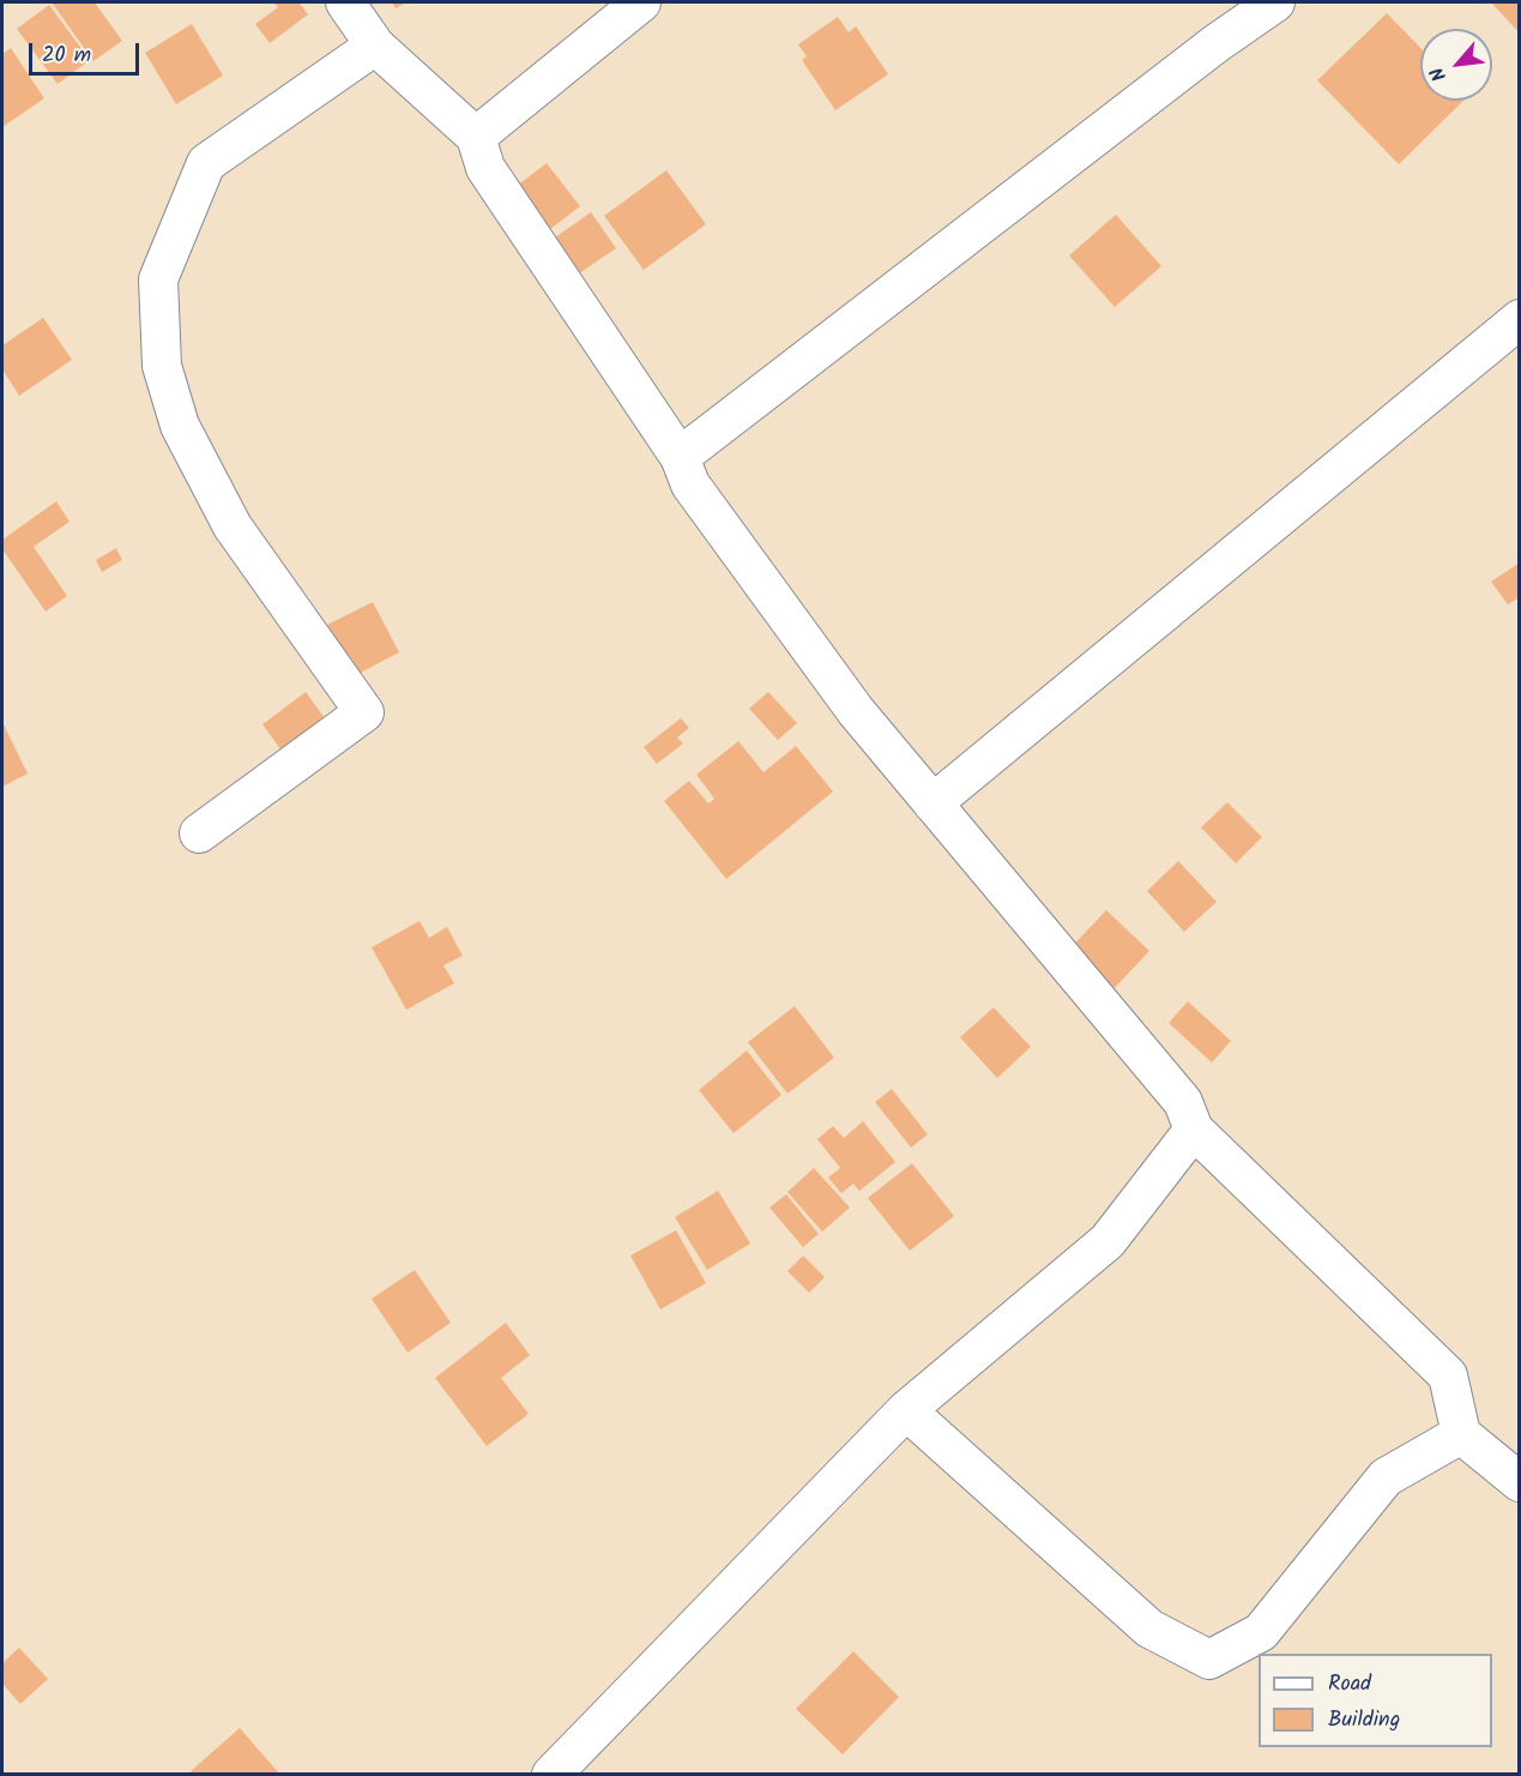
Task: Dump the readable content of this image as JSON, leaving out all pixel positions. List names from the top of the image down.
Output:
{
  "legend": ["Road", "Building"],
  "scale_bar": "20 m",
  "north": "bottom left"
}
